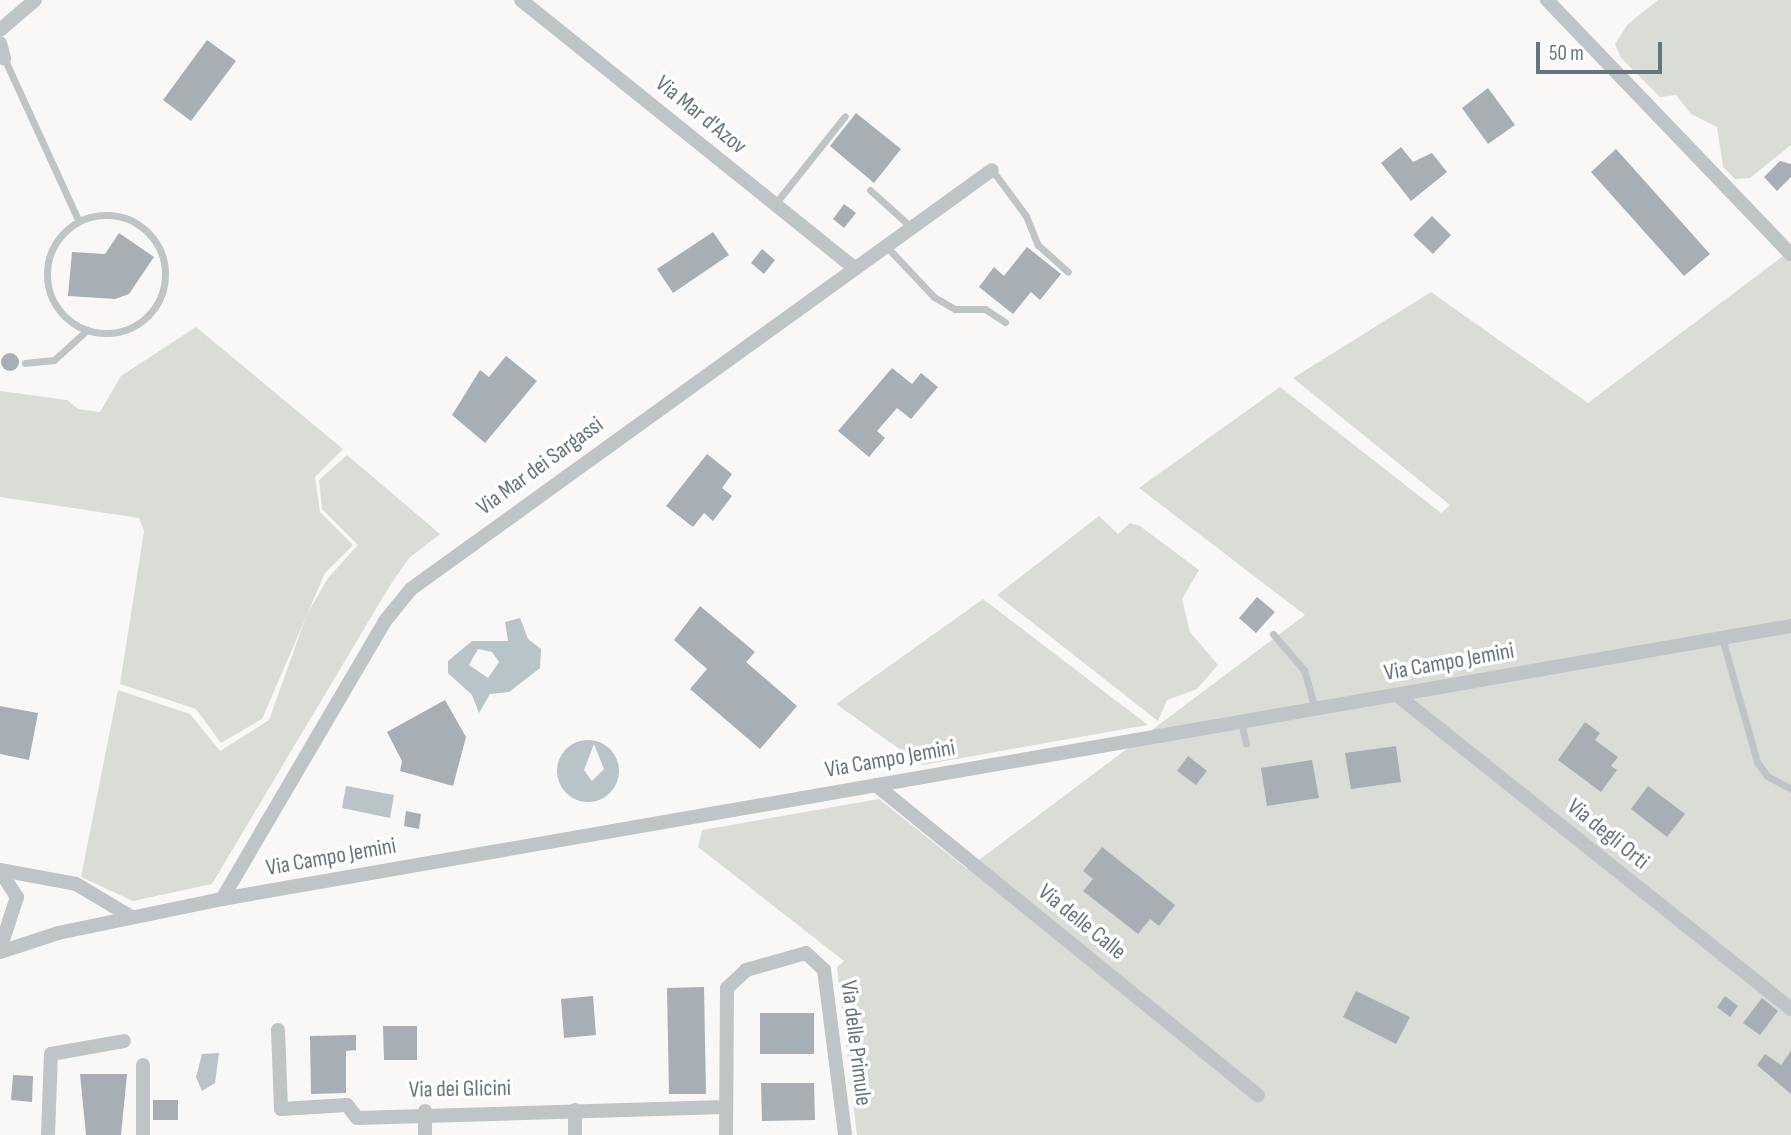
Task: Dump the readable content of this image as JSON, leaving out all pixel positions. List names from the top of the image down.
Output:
{
  "streets": {
    "street": [
      "Via Mar d'Azov",
      "Via Mar dei Sargassi",
      "Via Campo Jemini",
      "Via degli Orti",
      "Via delle Calle",
      "Via delle Primule",
      "Via dei Glicini"
    ]
  },
  "crossings": [
    ["Via Mar d'Azov", "Via Mar dei Sargassi"],
    ["Via Mar dei Sargassi", "Via Campo Jemini"],
    ["Via Campo Jemini", "Via degli Orti"],
    ["Via Campo Jemini", "Via delle Calle"],
    ["Via delle Primule", "Via dei Glicini"]
  ],
  "scale_bar": "50 m"
}
